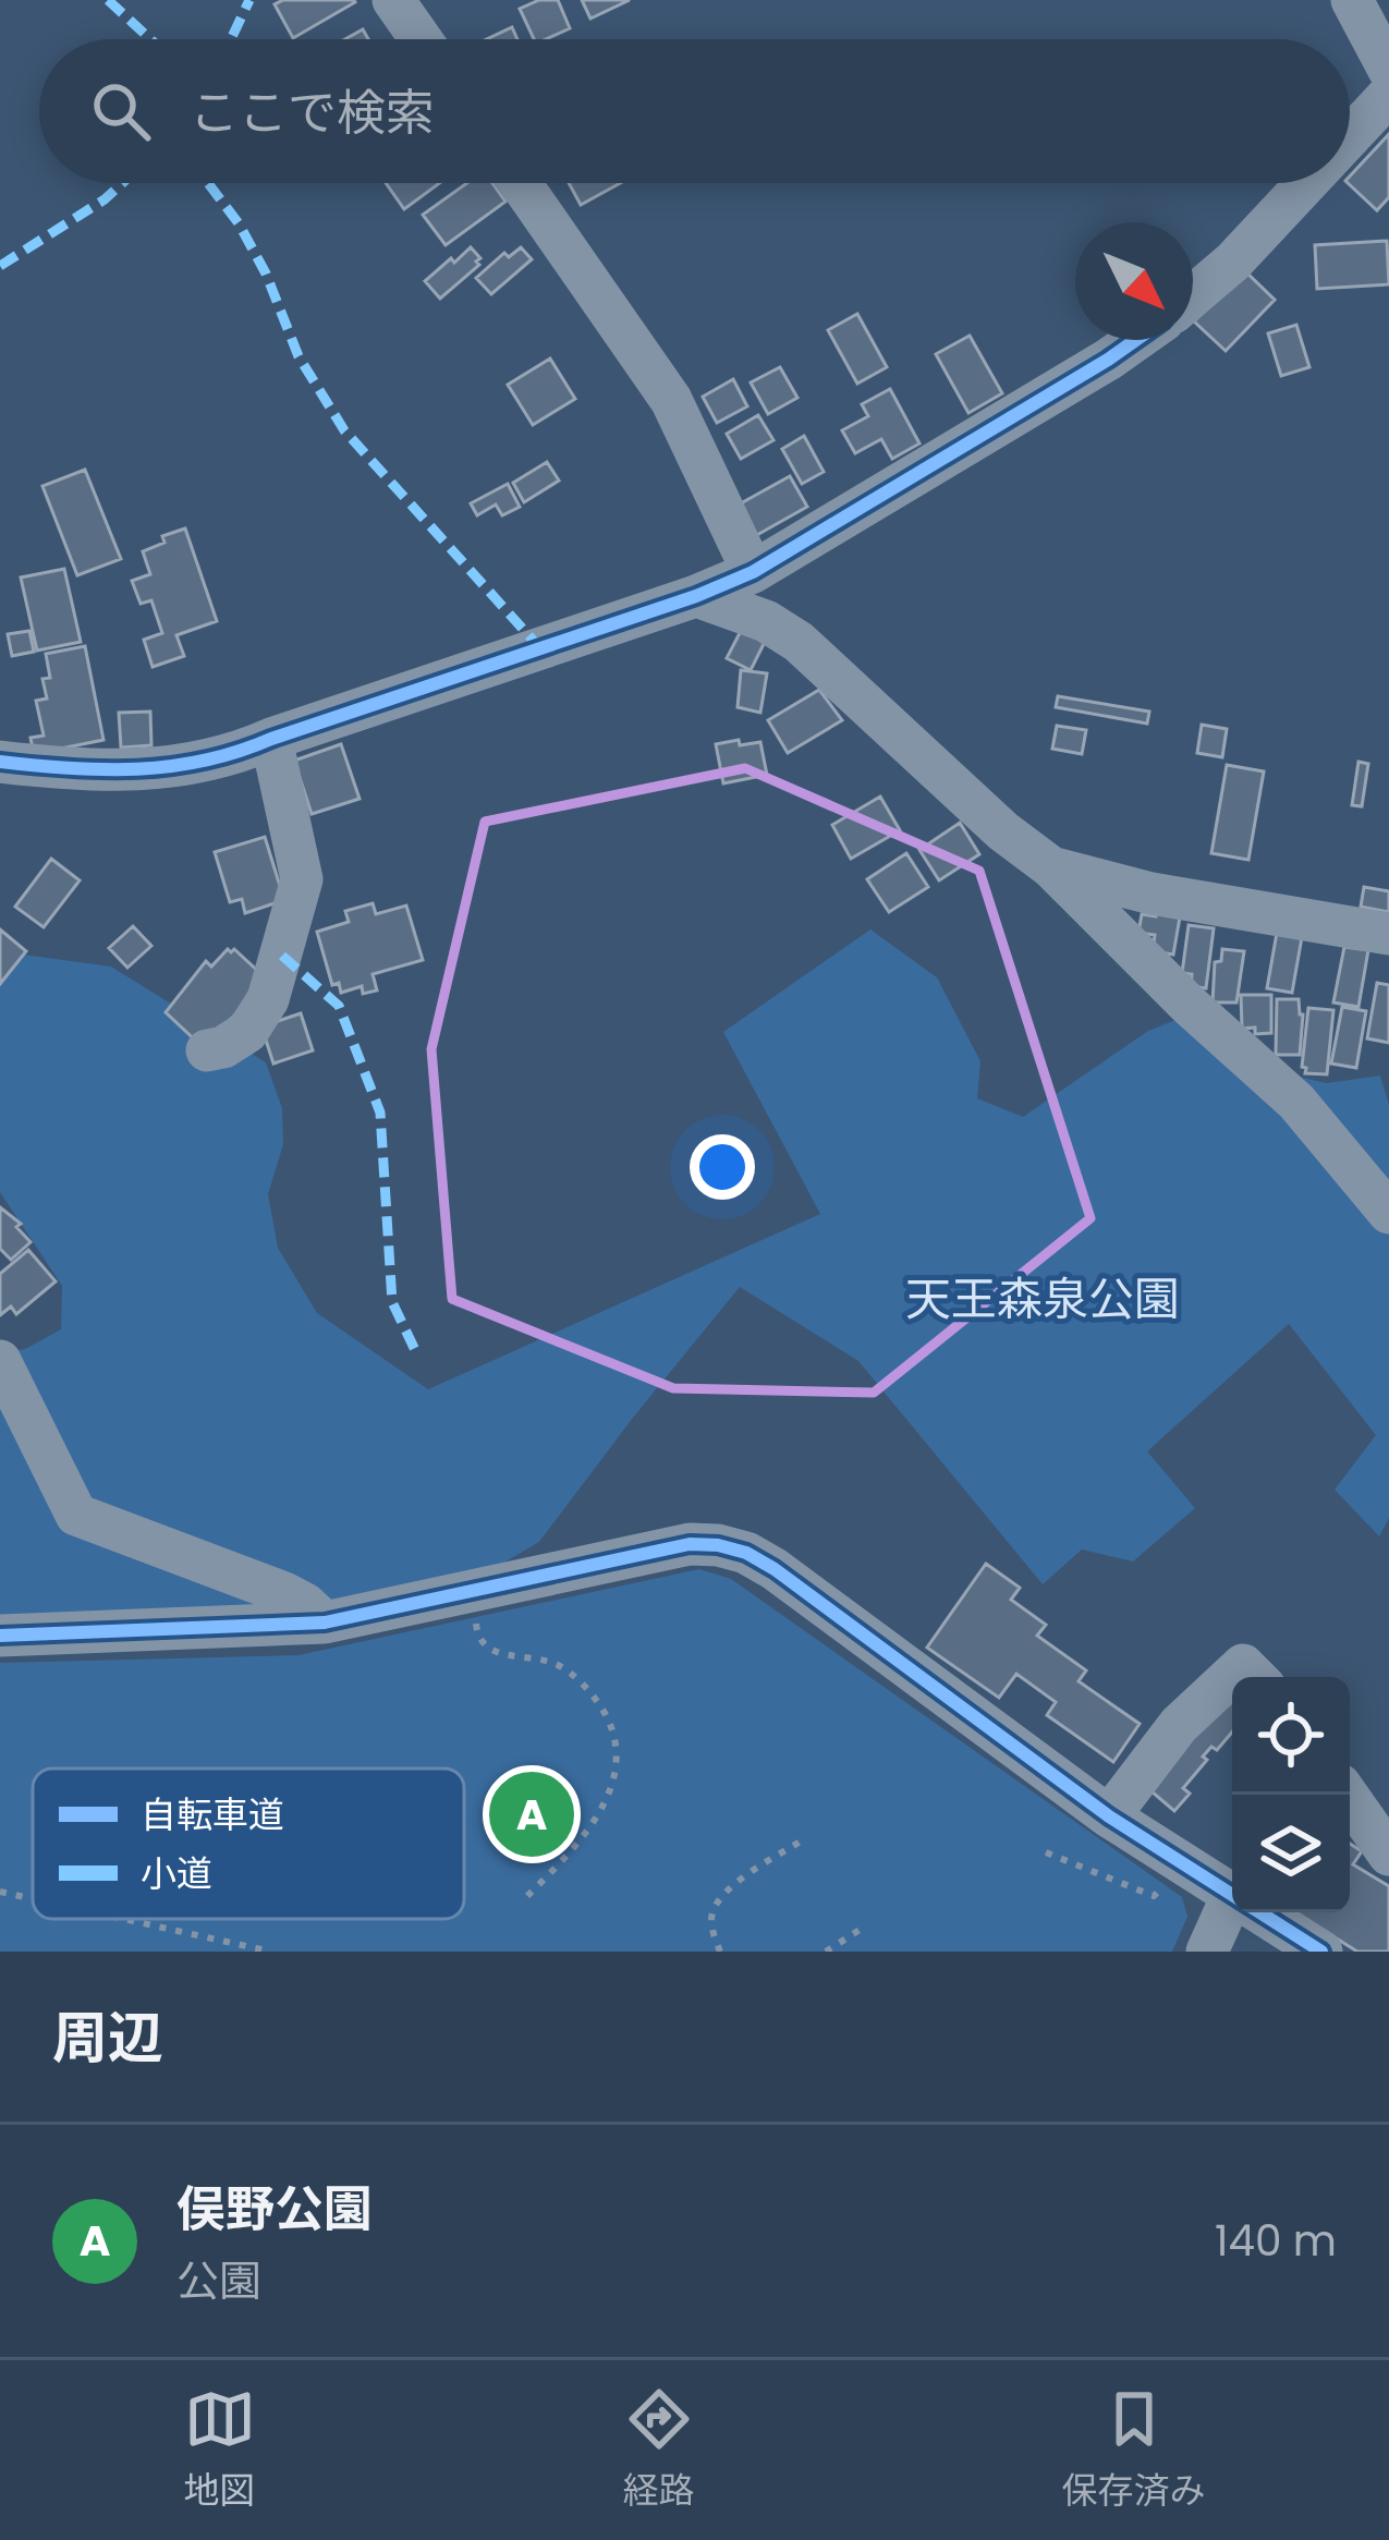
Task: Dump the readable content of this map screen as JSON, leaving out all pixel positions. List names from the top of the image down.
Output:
{
  "parks": ["天王森泉公園"],
  "legend": ["自転車道", "小道"],
  "north": "bottom right",
  "page": {
    "search": "ここで検索",
    "pins": "A",
    "heading": "周辺",
    "list": [
      {
        "mark": "A",
        "name": "俣野公園",
        "note": "公園",
        "value": "140 m"
      }
    ],
    "nav": ["地図", "経路", "保存済み"]
  }
}
